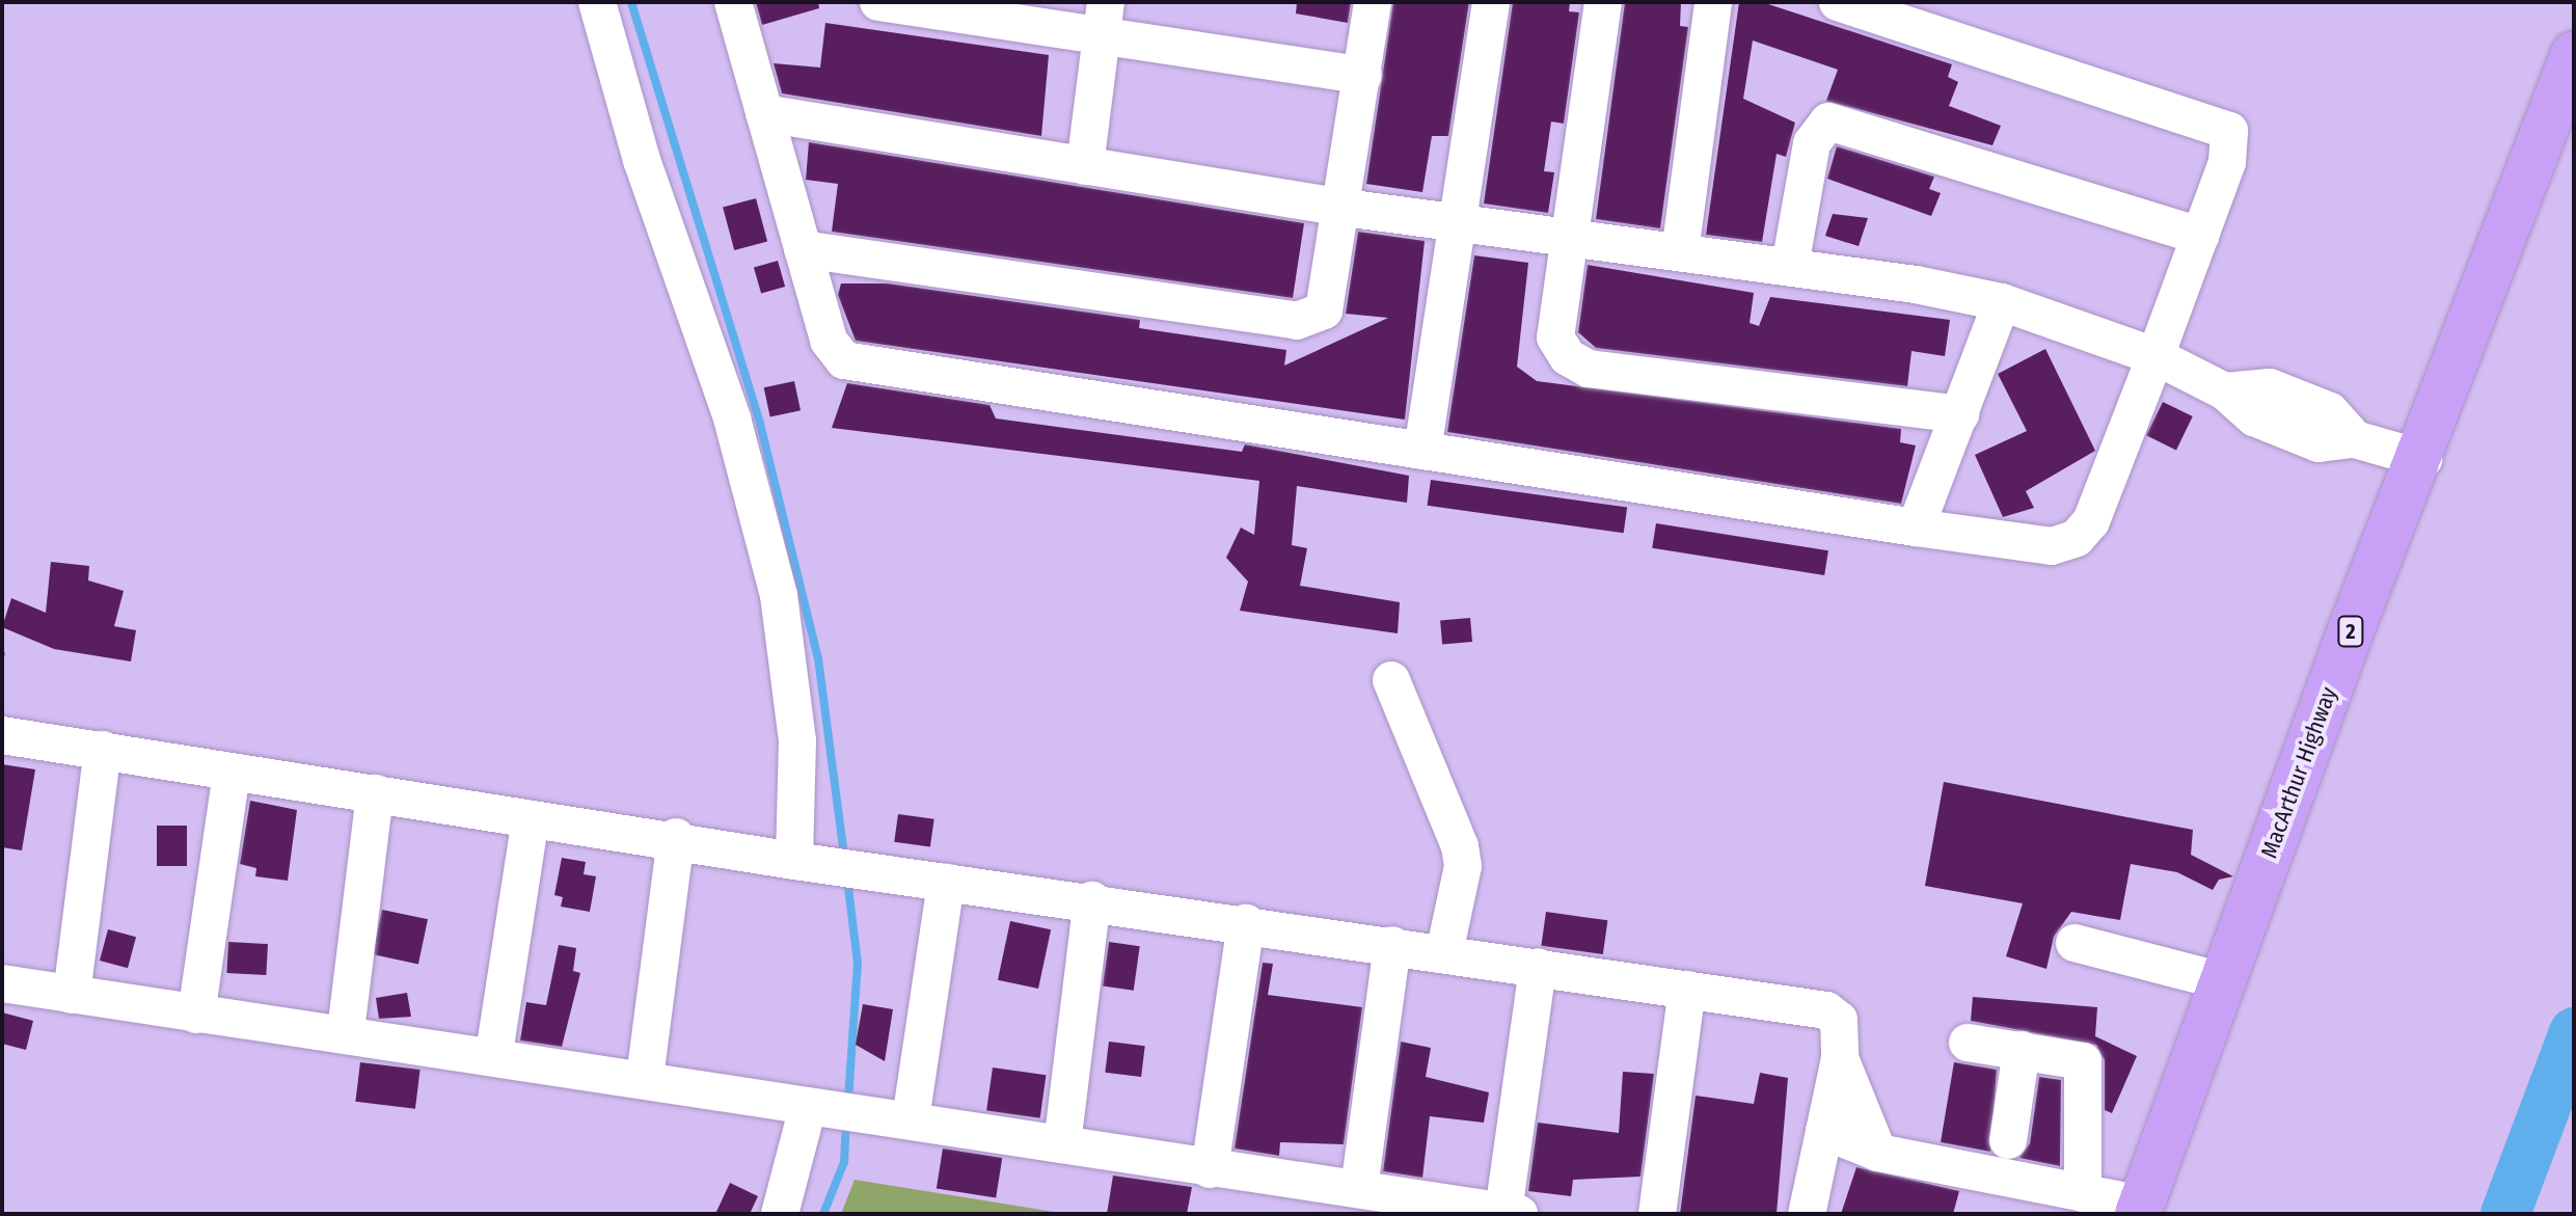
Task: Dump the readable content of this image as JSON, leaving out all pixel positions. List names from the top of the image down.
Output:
{
  "streets": {
    "highway": ["2", "MacArthur Highway"]
  }
}
